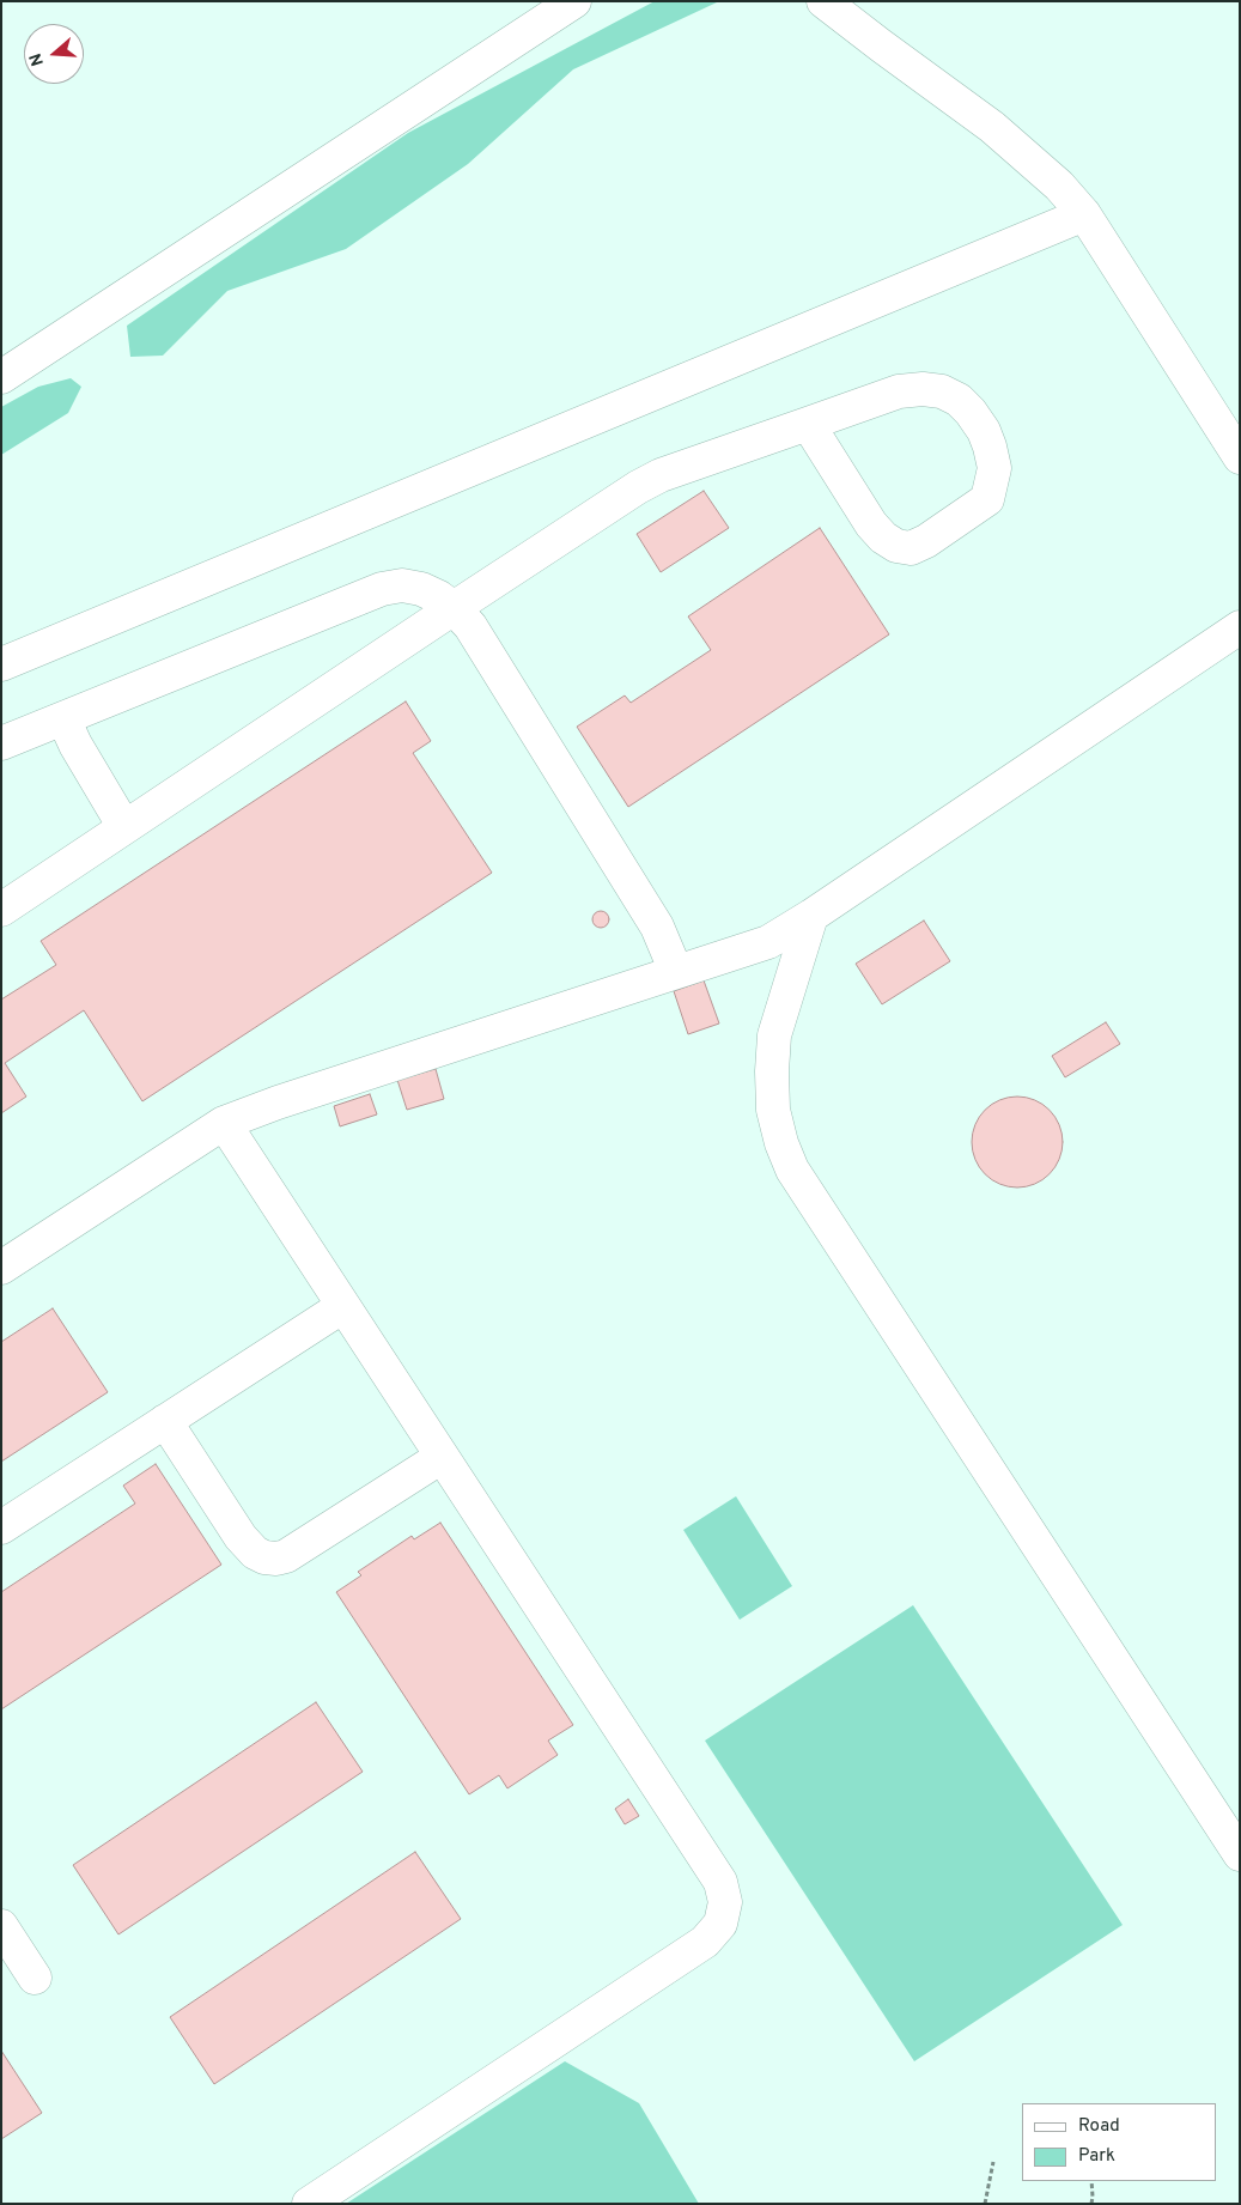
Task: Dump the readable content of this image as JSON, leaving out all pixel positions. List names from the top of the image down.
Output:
{
  "legend": ["Road", "Park"],
  "north": "left"
}
